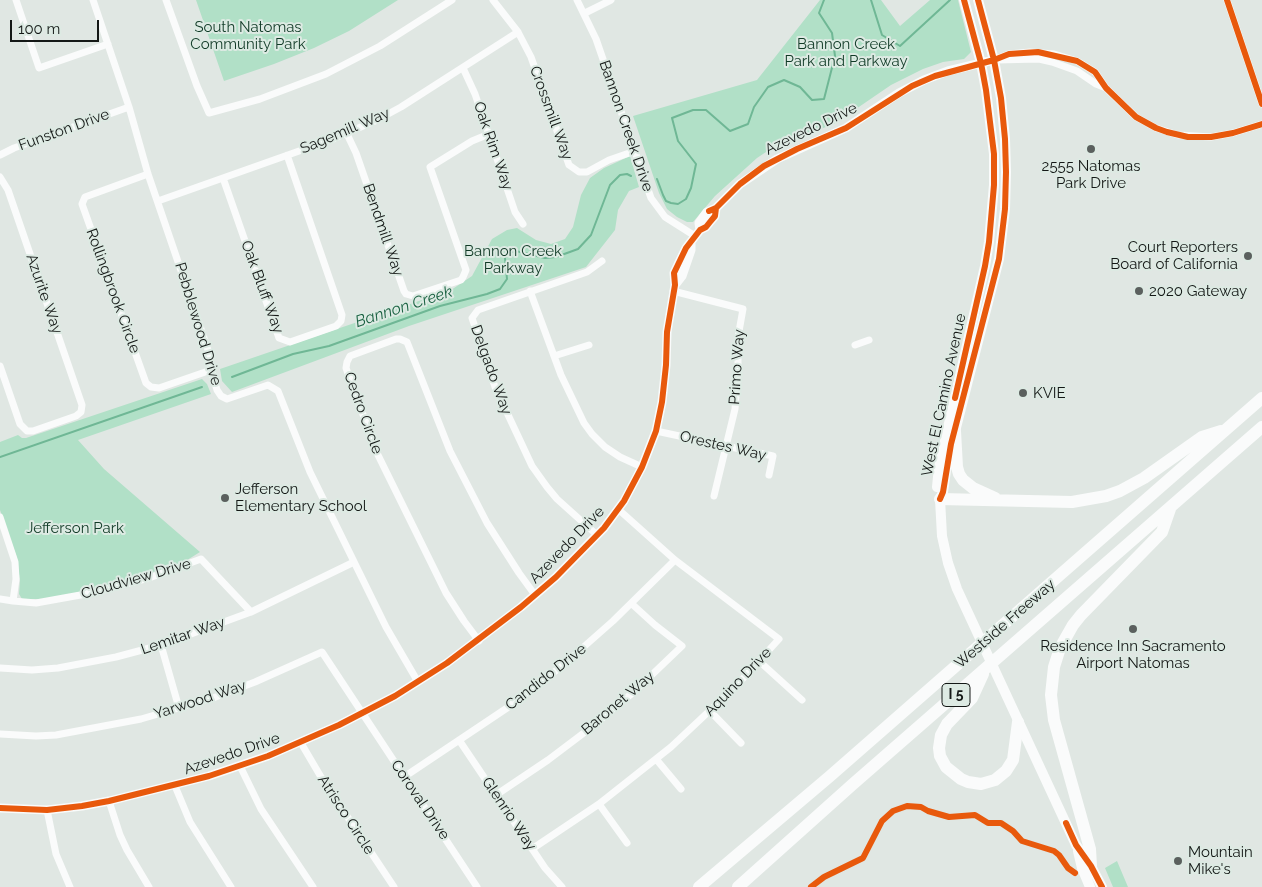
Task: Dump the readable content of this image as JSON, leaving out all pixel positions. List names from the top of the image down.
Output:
{
  "streets": {
    "highway": ["Westside Freeway", "I 5"],
    "main road": ["West El Camino Avenue"],
    "street": [
      "Crossmill Way",
      "Bannon Creek Drive",
      "Azevedo Drive",
      "Funston Drive",
      "Sagemill Way",
      "Oak Rim Way",
      "Bendmill Way",
      "Oak Bluff Way",
      "Rollingbrook Circle",
      "Azurite Way",
      "Pebblewood Drive",
      "Primo Way",
      "Delgado Way",
      "Cedro Circle",
      "Orestes Way",
      "Cloudview Drive",
      "Lemitar Way",
      "Candido Drive",
      "Aquino Drive",
      "Yarwood Way",
      "Baronet Way",
      "Coroval Drive",
      "Glenrio Way",
      "Atrisco Circle"
    ]
  },
  "crossings": [
    ["Crossmill Way", "Bannon Creek Drive"],
    ["Crossmill Way", "Sagemill Way"],
    ["Bannon Creek Drive", "Azevedo Drive"],
    ["Azevedo Drive", "Pebblewood Drive"],
    ["Azevedo Drive", "Primo Way"],
    ["Azevedo Drive", "Delgado Way"],
    ["Azevedo Drive", "West El Camino Avenue"],
    ["Azevedo Drive", "Cedro Circle"],
    ["Azevedo Drive", "Orestes Way"],
    ["Azevedo Drive", "Aquino Drive"],
    ["Azevedo Drive", "Yarwood Way"],
    ["Azevedo Drive", "Coroval Drive"],
    ["Azevedo Drive", "Atrisco Circle"],
    ["Funston Drive", "Pebblewood Drive"],
    ["Sagemill Way", "Oak Rim Way"],
    ["Sagemill Way", "Bendmill Way"],
    ["Sagemill Way", "Oak Bluff Way"],
    ["Sagemill Way", "Pebblewood Drive"],
    ["Oak Rim Way", "Bendmill Way"],
    ["Rollingbrook Circle", "Pebblewood Drive"],
    ["Pebblewood Drive", "Lemitar Way"],
    ["Primo Way", "Orestes Way"],
    ["Cloudview Drive", "Lemitar Way"],
    ["Candido Drive", "Aquino Drive"],
    ["Candido Drive", "Baronet Way"],
    ["Candido Drive", "Coroval Drive"],
    ["Candido Drive", "Glenrio Way"],
    ["Aquino Drive", "Glenrio Way"],
    ["Yarwood Way", "Coroval Drive"],
    ["Baronet Way", "Glenrio Way"]
  ],
  "water": ["Bannon Creek"],
  "parks": [
    "South Natomas Community Park",
    "Bannon Creek Park and Parkway",
    "Bannon Creek Parkway",
    "Jefferson Park"
  ],
  "places": [
    "2555 Natomas Park Drive",
    "Court Reporters Board of California",
    "2020 Gateway",
    "KVIE",
    "Jefferson Elementary School",
    "Residence Inn Sacramento Airport Natomas",
    "Mountain Mike's"
  ],
  "scale_bar": "100 m"
}
